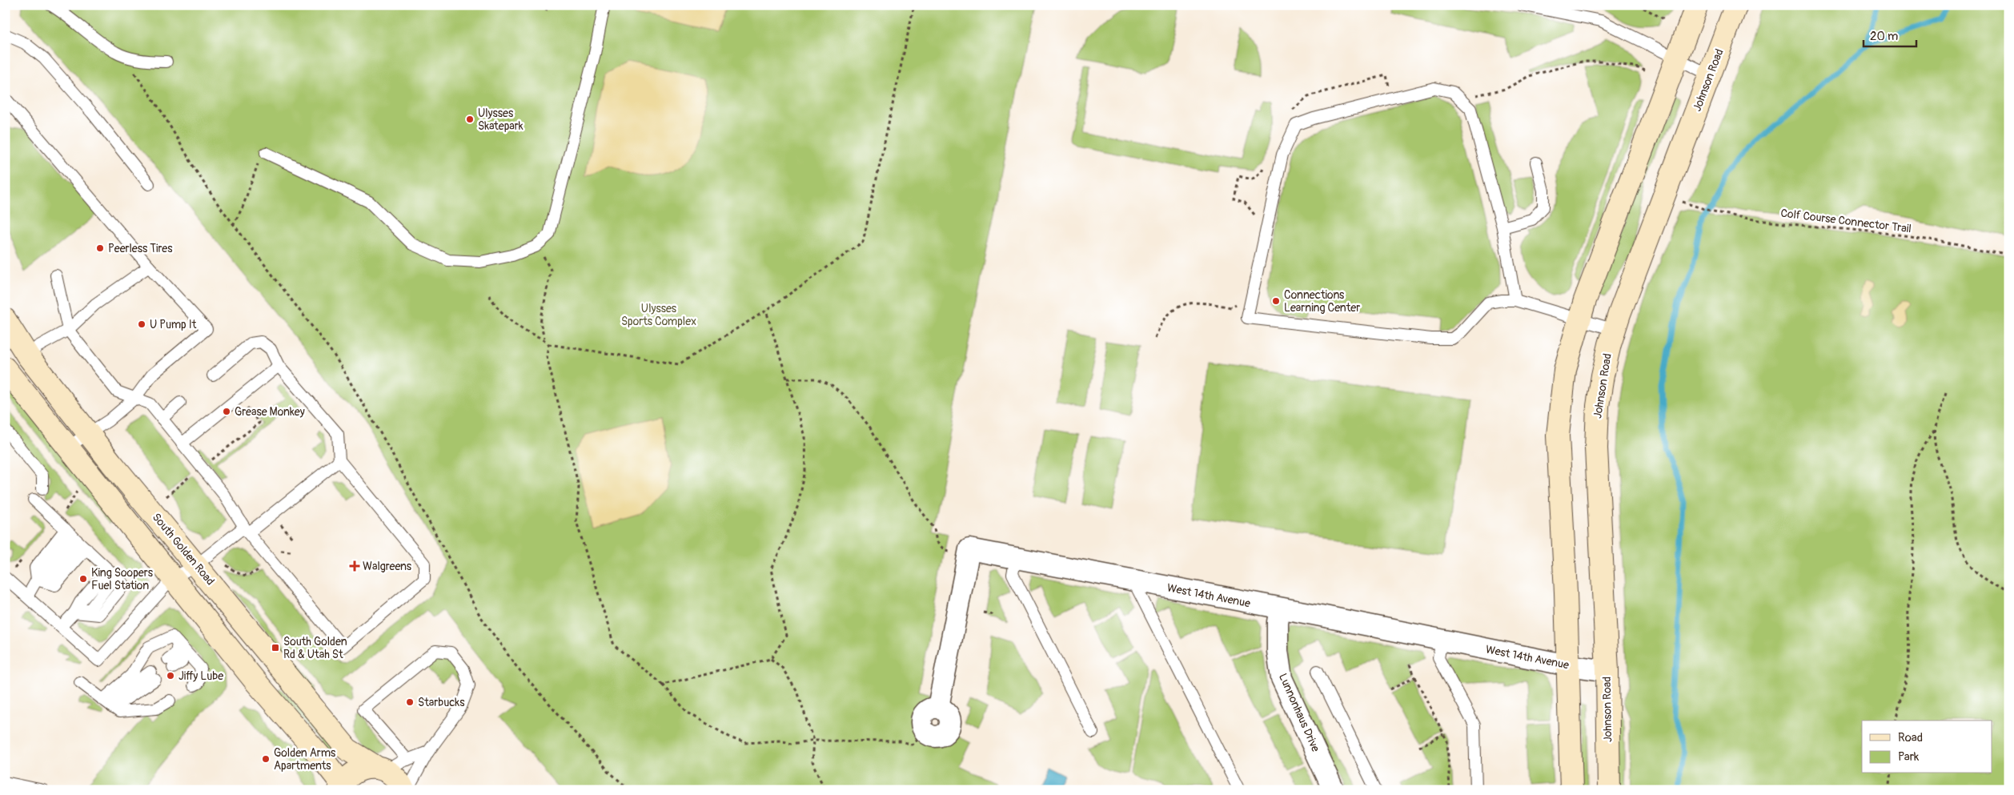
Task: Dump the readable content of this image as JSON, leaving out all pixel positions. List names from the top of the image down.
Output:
{
  "streets": {
    "main road": ["Johnson Road", "South Golden Road"],
    "street": ["West 14th Avenue", "Lunnonhaus Drive"],
    "path": ["Colf Course Connector Trail"]
  },
  "crossings": [
    ["Johnson Road", "West 14th Avenue"],
    ["West 14th Avenue", "Lunnonhaus Drive"]
  ],
  "parks": ["Ulysses Sports Complex"],
  "places": {
    "other": [
      "Ulysses Skatepark",
      "Peerless Tires",
      "Connections Learning Center",
      "U Pump It",
      "Grease Monkey",
      "King Soopers Fuel Station",
      "Jiffy Lube",
      "Starbucks",
      "Golden Arms Apartments"
    ],
    "health": ["Walgreens"],
    "transit": ["South Golden Rd & Utah St"]
  },
  "legend": ["Road", "Park"],
  "scale_bar": "20 m"
}
